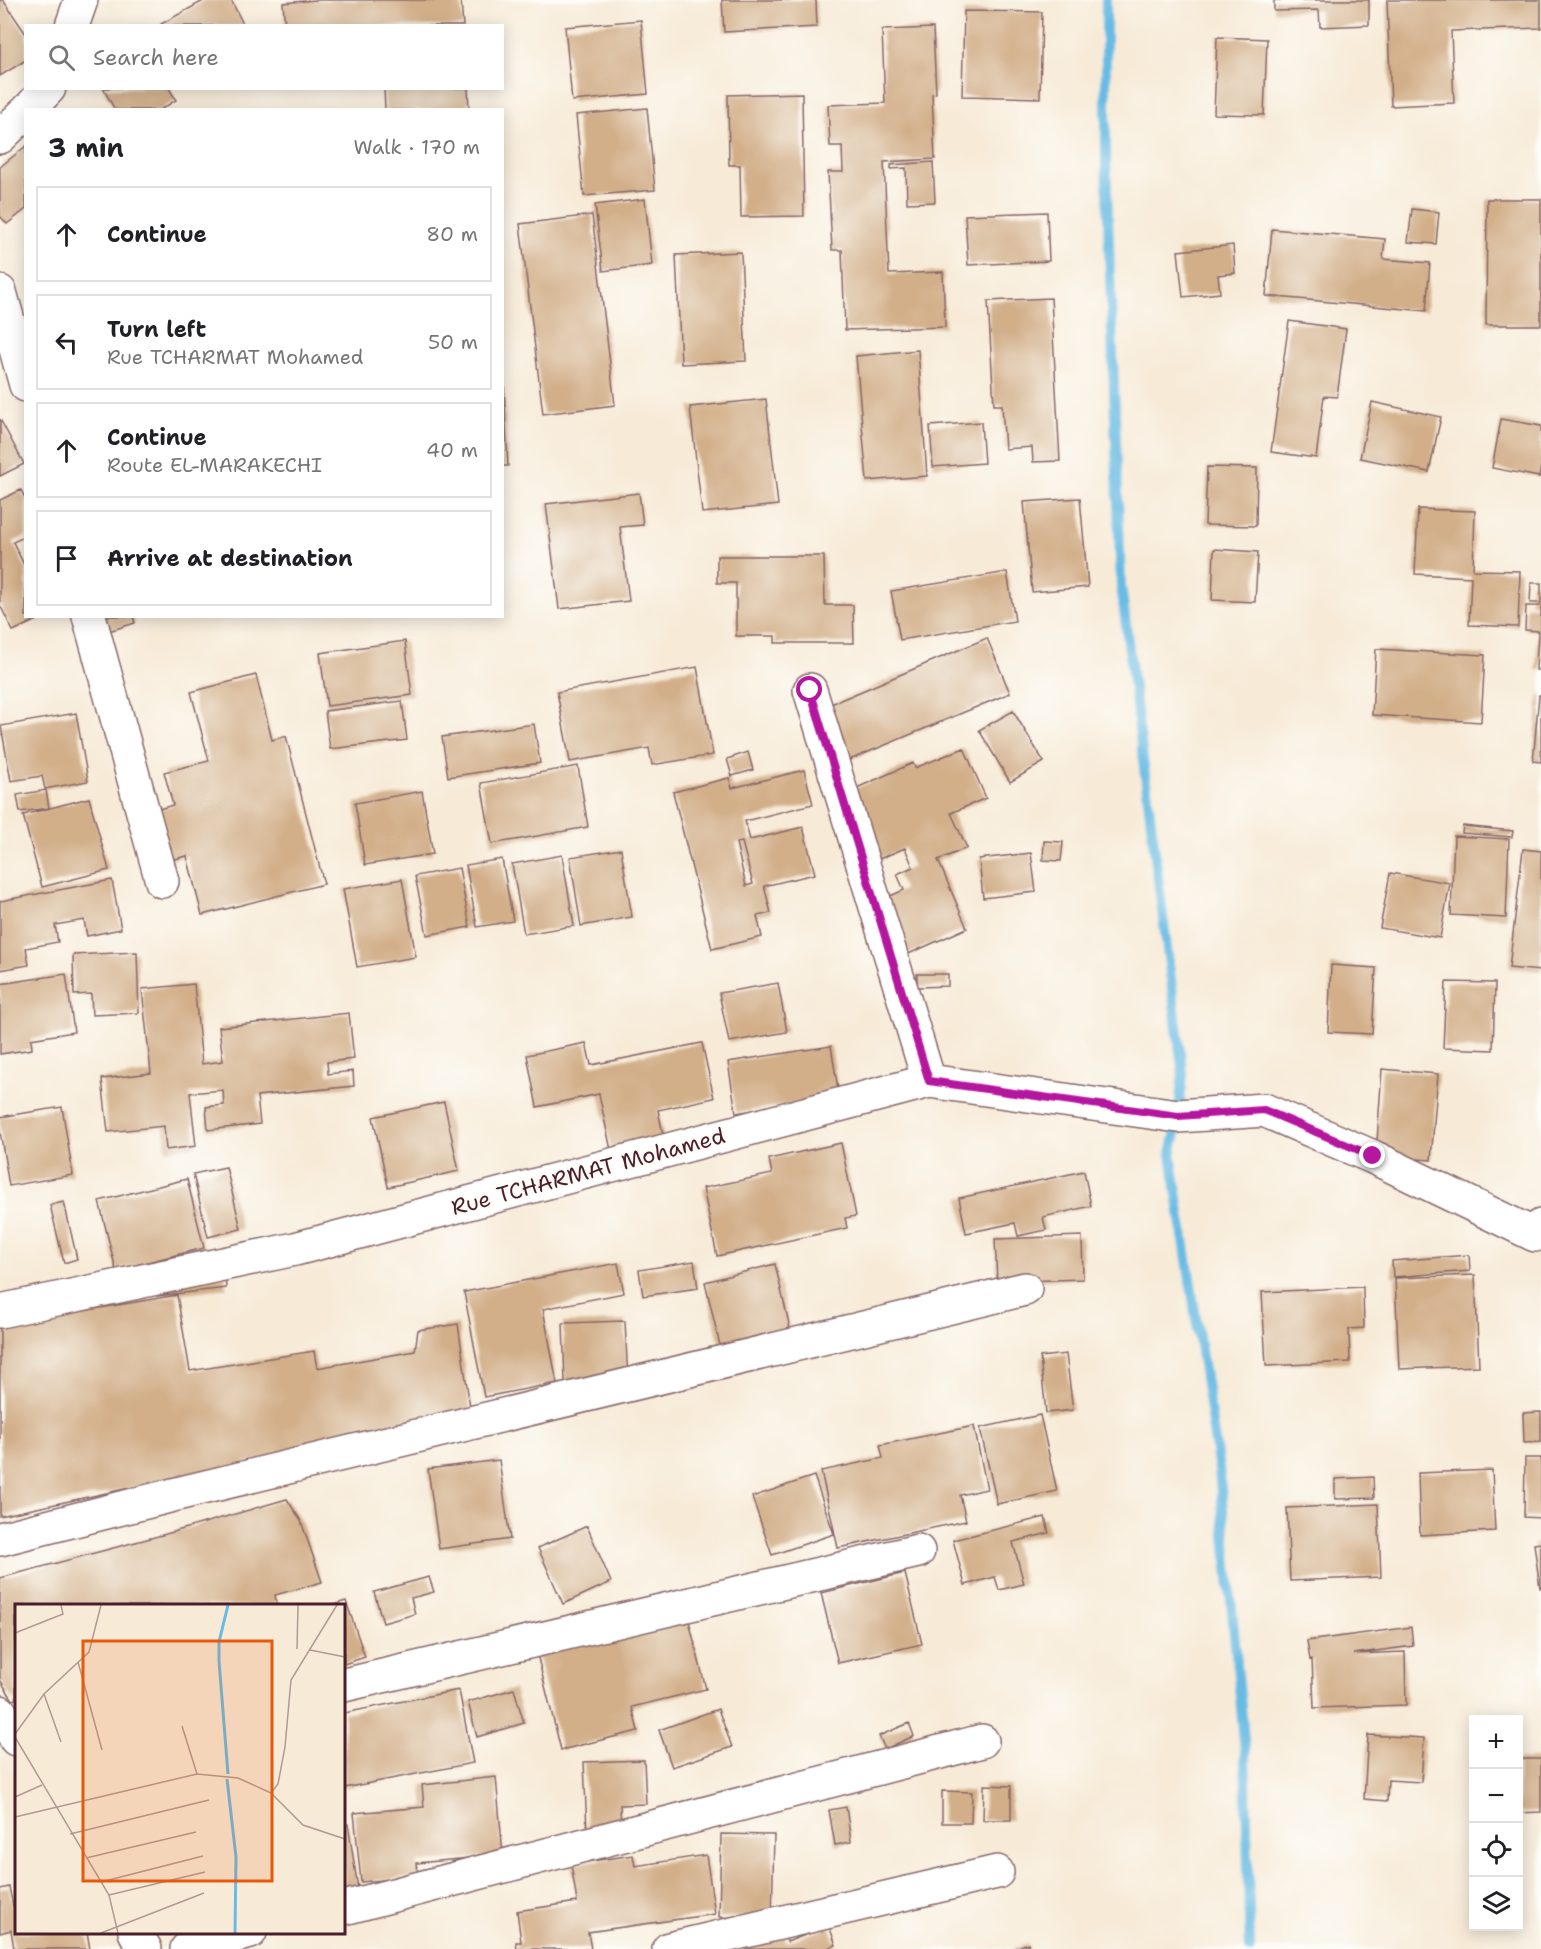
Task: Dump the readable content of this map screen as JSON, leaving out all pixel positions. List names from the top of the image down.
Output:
{
  "streets": {
    "street": ["Rue TCHARMAT Mohamed"]
  },
  "page": {
    "search": "Search here",
    "heading": ["3 min", "Walk · 170 m"],
    "list": [
      ["Continue", "80 m"],
      ["Turn left", "Rue TCHARMAT Mohamed", "50 m"],
      ["Continue", "Route EL-MARAKECHI", "40 m"],
      "Arrive at destination"
    ],
    "map_buttons": ["+", "−"]
  }
}
